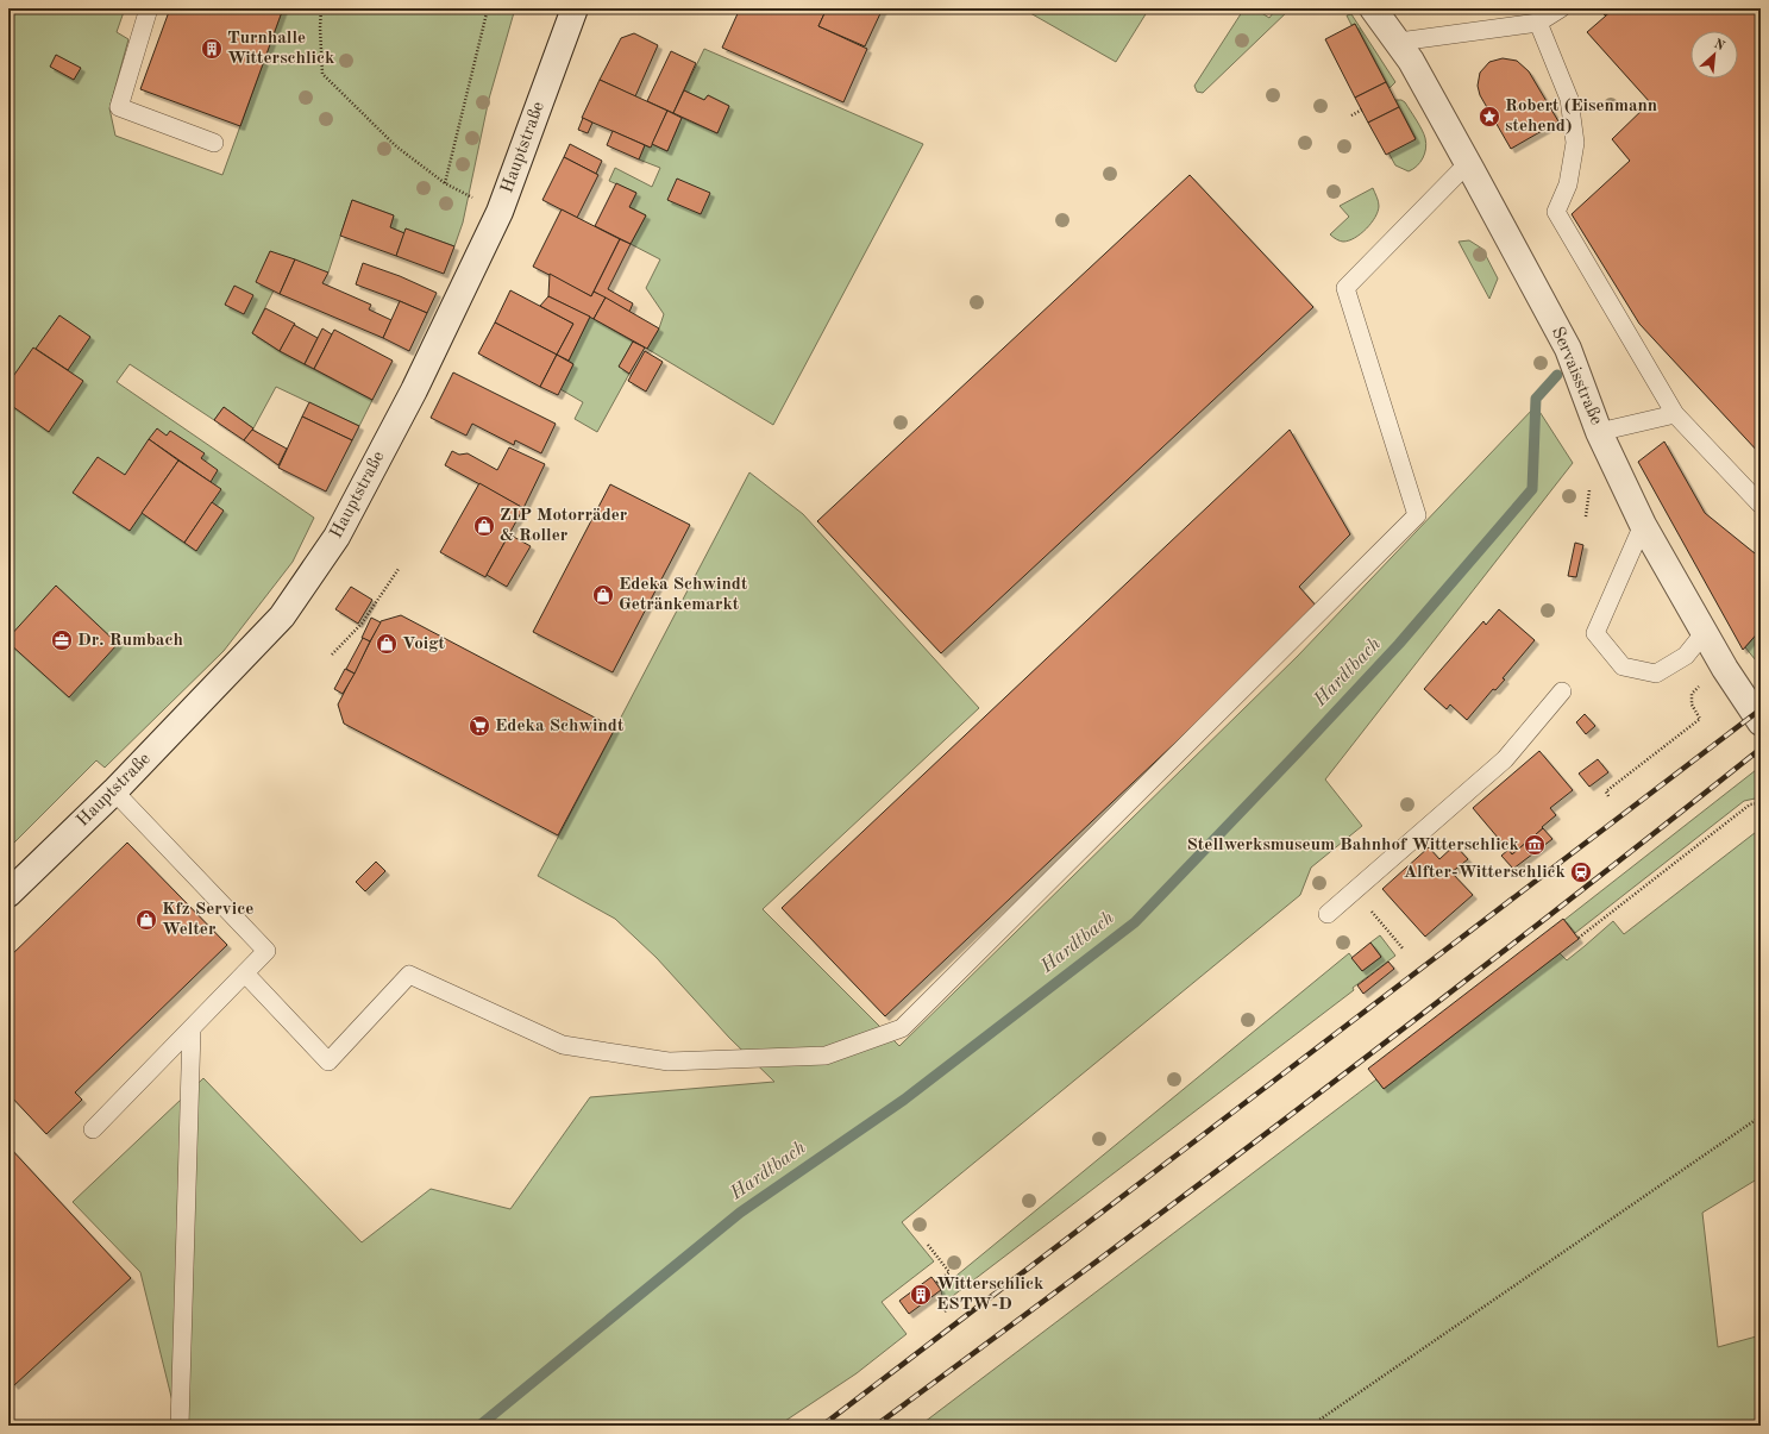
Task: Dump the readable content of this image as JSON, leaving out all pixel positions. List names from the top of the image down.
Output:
{
  "streets": {
    "main road": ["Hauptstraße", "Servaisstraße"]
  },
  "water": ["Hardtbach"],
  "places": {
    "building": ["Turnhalle Witterschlick", "Witterschlick ESTW-D"],
    "place": ["Robert (Eisenmann stehend)"],
    "shop": [
      "ZIP Motorräder & Roller",
      "Edeka Schwindt Getränkemarkt",
      "Voigt",
      "Kfz Service Welter"
    ],
    "office": ["Dr. Rumbach"],
    "supermarket": ["Edeka Schwindt"],
    "museum": ["Stellwerksmuseum Bahnhof Witterschlick"],
    "station": ["Alfter-Witterschlick"]
  },
  "north": "top right"
}
